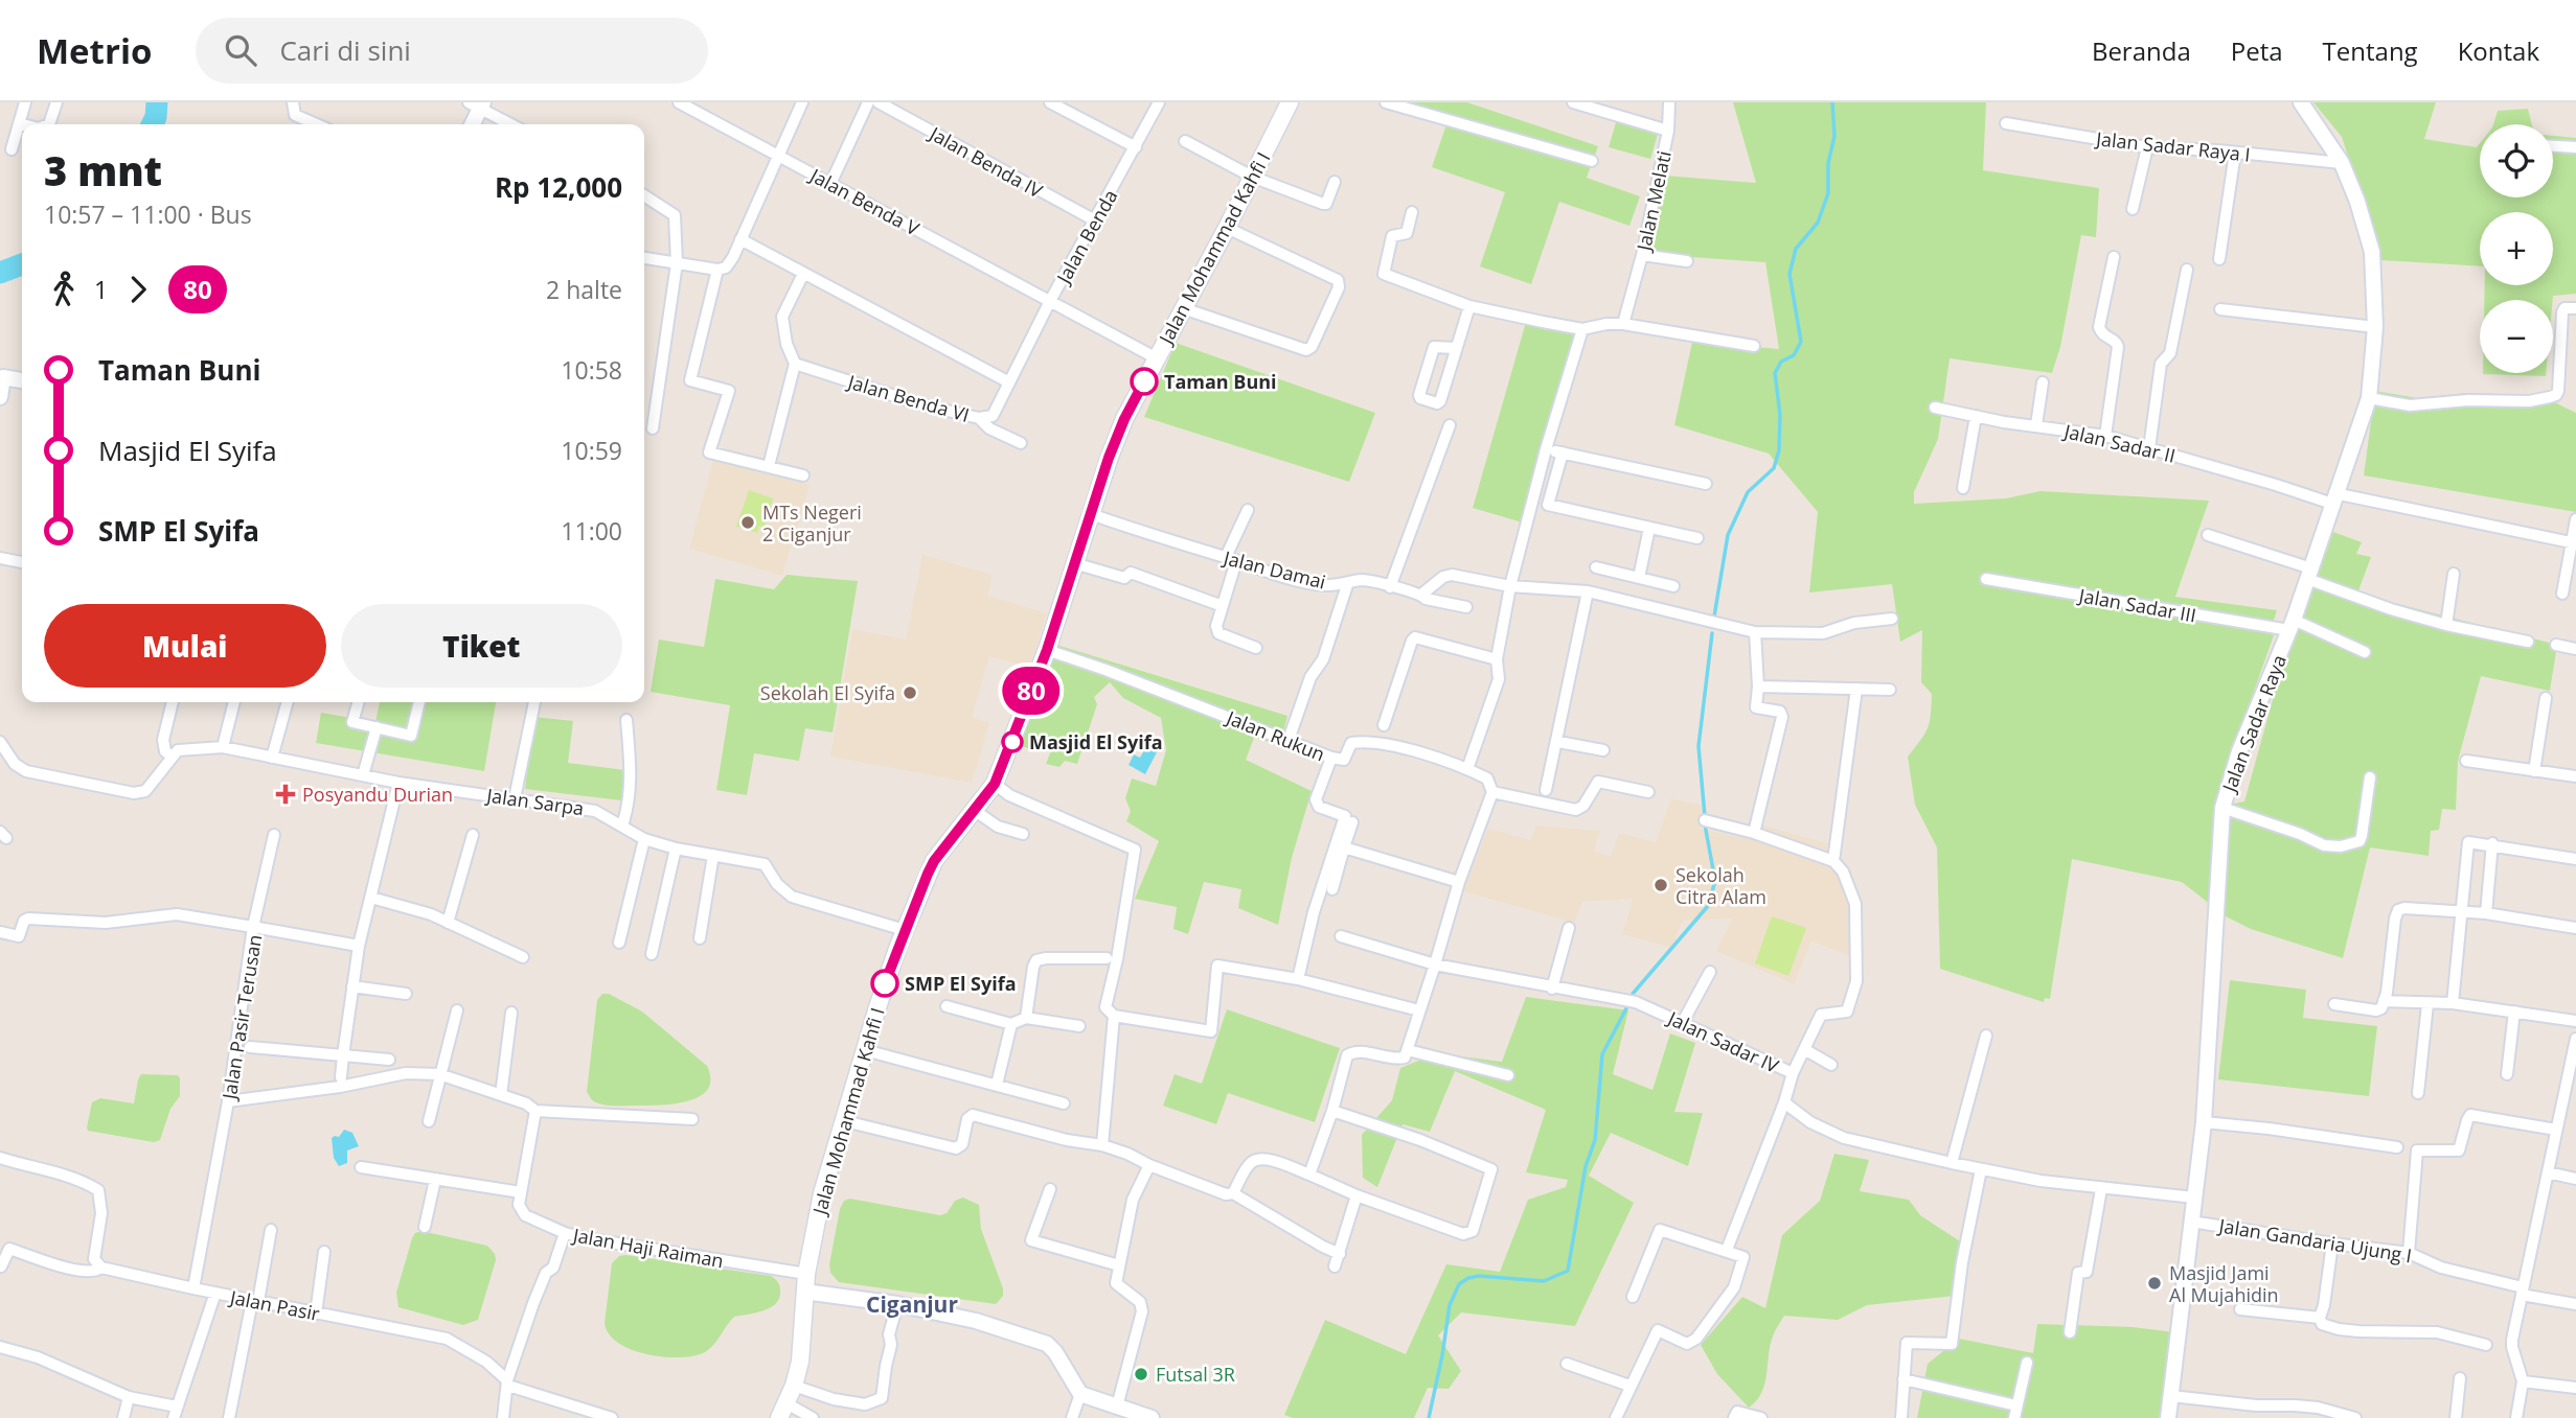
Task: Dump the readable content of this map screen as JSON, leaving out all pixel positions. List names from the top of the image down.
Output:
{
  "streets": {
    "main road": ["Jalan Mohammad Kahfi I"],
    "street": [
      "Jalan Sadar Raya I",
      "Jalan Benda IV",
      "Jalan Melati",
      "Jalan Benda V",
      "Jalan Benda",
      "Jalan Benda VI",
      "Jalan Sadar II",
      "Jalan Damai",
      "Jalan Sadar III",
      "Jalan Sadar Raya",
      "Jalan Rukun",
      "Jalan Sarpa",
      "Jalan Pasir Terusan",
      "Jalan Sadar IV",
      "Jalan Gandaria Ujung I",
      "Jalan Haji Raiman",
      "Jalan Pasir"
    ]
  },
  "crossings": [
    ["Jalan Sadar Raya I", "Jalan Sadar Raya"],
    ["Jalan Benda IV", "Jalan Benda"],
    ["Jalan Benda V", "Jalan Benda"],
    ["Jalan Benda V", "Jalan Benda VI"],
    ["Jalan Benda", "Jalan Mohammad Kahfi I"],
    ["Jalan Benda", "Jalan Benda VI"],
    ["Jalan Mohammad Kahfi I", "Jalan Damai"],
    ["Jalan Mohammad Kahfi I", "Jalan Rukun"],
    ["Jalan Mohammad Kahfi I", "Jalan Sarpa"],
    ["Jalan Mohammad Kahfi I", "Jalan Haji Raiman"],
    ["Jalan Sadar II", "Jalan Sadar Raya"],
    ["Jalan Sadar III", "Jalan Sadar Raya"],
    ["Jalan Sadar Raya", "Jalan Gandaria Ujung I"],
    ["Jalan Pasir Terusan", "Jalan Pasir"]
  ],
  "districts": ["Ciganjur"],
  "places": {
    "other": [
      "Taman Buni",
      "MTs Negeri 2 Ciganjur",
      "Sekolah El Syifa",
      "Masjid El Syifa",
      "Sekolah Citra Alam",
      "SMP El Syifa",
      "Masjid Jami Al Mujahidin",
      "Futsal 3R"
    ],
    "health": ["Posyandu Durian"]
  },
  "lines": ["bus line 80"],
  "page": {
    "header": "Metrio",
    "search": "Cari di sini",
    "nav": [
      "Beranda",
      "Peta",
      "Tentang",
      "Kontak"
    ],
    "on_map": "80",
    "map_buttons": ["+", "−"],
    "heading": ["3 mnt", "10:57 – 11:00 · Bus", "Rp 12,000"],
    "legs": ["1", "80", "2 halte"],
    "list": [
      {
        "name": "Taman Buni",
        "value": "10:58"
      },
      {
        "name": "Masjid El Syifa",
        "value": "10:59"
      },
      {
        "name": "SMP El Syifa",
        "value": "11:00"
      }
    ],
    "buttons": ["Mulai", "Tiket"]
  }
}
